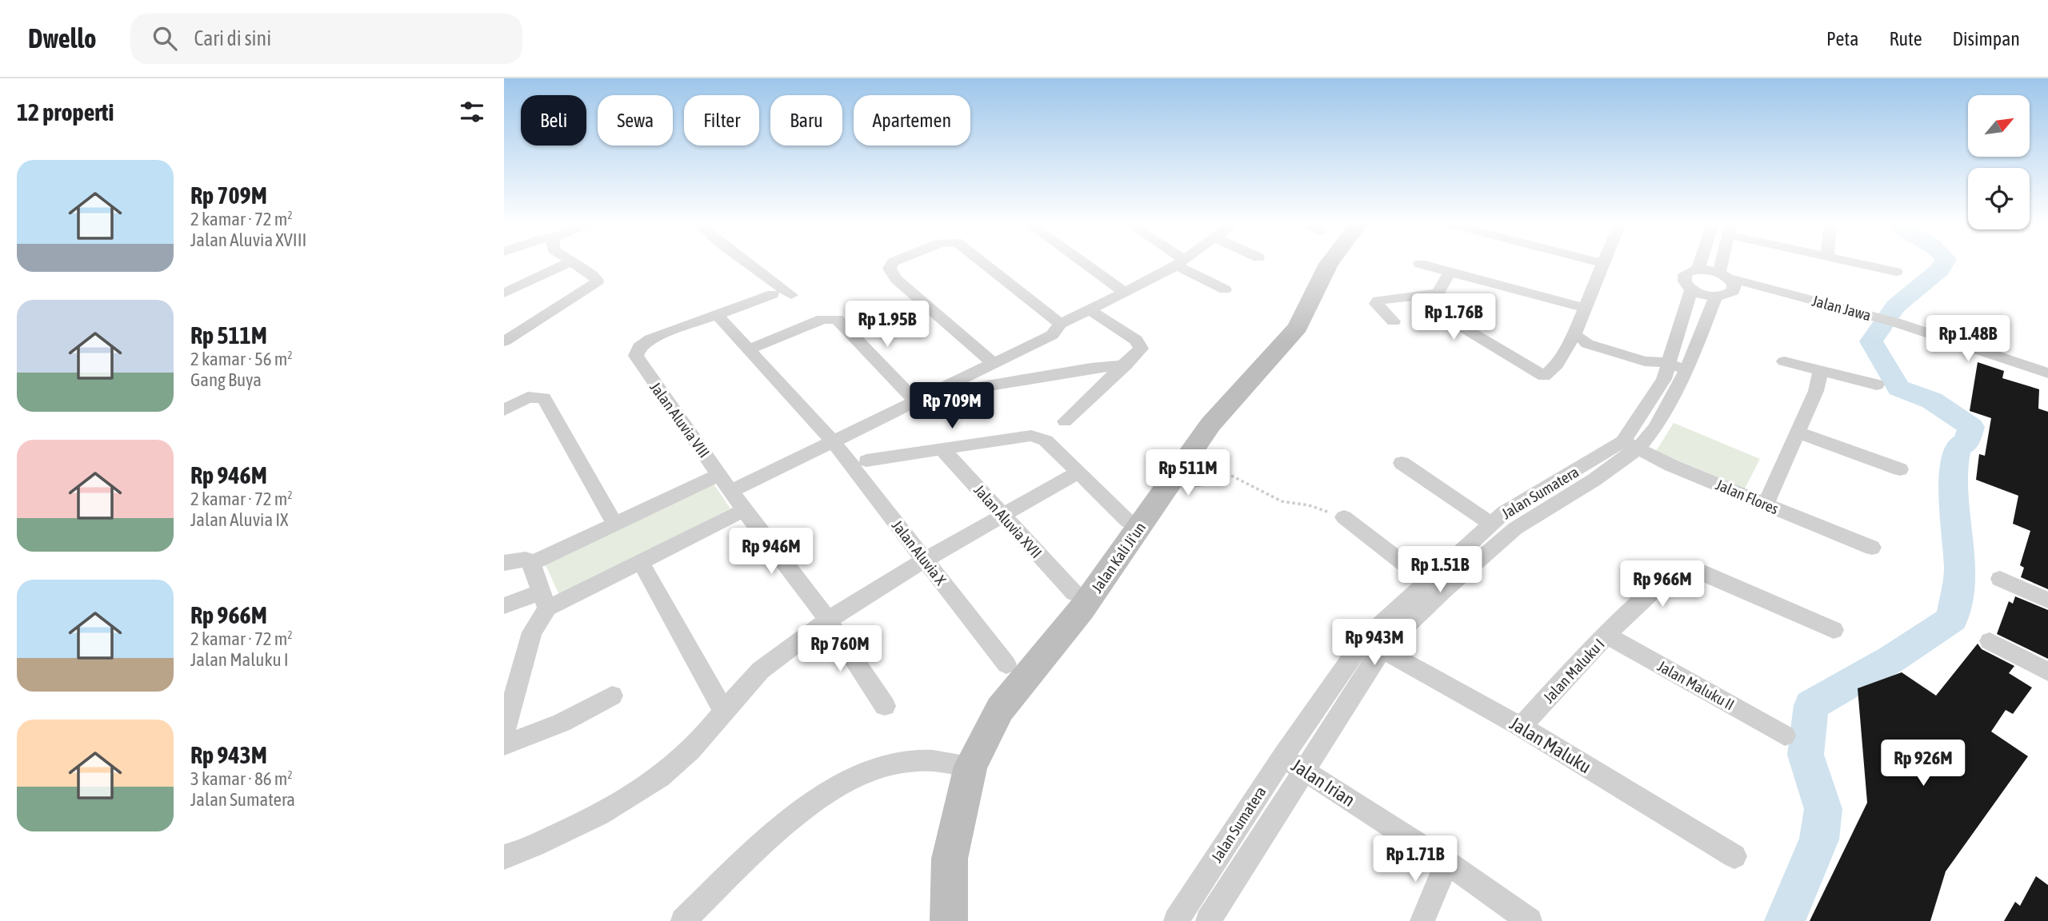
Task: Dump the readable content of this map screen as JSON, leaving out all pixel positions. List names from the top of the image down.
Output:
{
  "streets": {
    "street": [
      "Jalan Jawa",
      "Jalan Aluvia VIII",
      "Jalan Sumatera",
      "Jalan Flores",
      "Jalan Aluvia XVII",
      "Jalan Aluvia X",
      "Jalan Kali Ji'un",
      "Jalan Maluku I",
      "Jalan Maluku II",
      "Jalan Maluku",
      "Jalan Irian"
    ]
  },
  "crossings": [
    ["Jalan Jawa", "Jalan Sumatera"],
    ["Jalan Sumatera", "Jalan Flores"],
    ["Jalan Sumatera", "Jalan Maluku"],
    ["Jalan Sumatera", "Jalan Irian"],
    ["Jalan Maluku I", "Jalan Maluku II"],
    ["Jalan Maluku I", "Jalan Maluku"]
  ],
  "north": "top right",
  "page": {
    "header": "Dwello",
    "search": "Cari di sini",
    "nav": ["Peta", "Rute", "Disimpan"],
    "heading": "12 properti",
    "chip": [
      "Beli",
      "Sewa",
      "Filter",
      "Baru",
      "Apartemen"
    ],
    "list": [
      {
        "name": "Rp 709M",
        "note": "2 kamar · 72 m² · Jalan Aluvia XVIII"
      },
      {
        "name": "Rp 511M",
        "note": "2 kamar · 56 m² · Gang Buya"
      },
      {
        "name": "Rp 946M",
        "note": "2 kamar · 72 m² · Jalan Aluvia IX"
      },
      {
        "name": "Rp 966M",
        "note": "2 kamar · 72 m² · Jalan Maluku I"
      },
      {
        "name": "Rp 943M",
        "note": "3 kamar · 86 m² · Jalan Sumatera"
      }
    ],
    "price": [
      "Rp 1.76B",
      "Rp 1.95B",
      "Rp 1.48B",
      "Rp 709M",
      "Rp 511M",
      "Rp 946M",
      "Rp 1.51B",
      "Rp 966M",
      "Rp 943M",
      "Rp 760M",
      "Rp 926M",
      "Rp 1.71B"
    ]
  }
}
